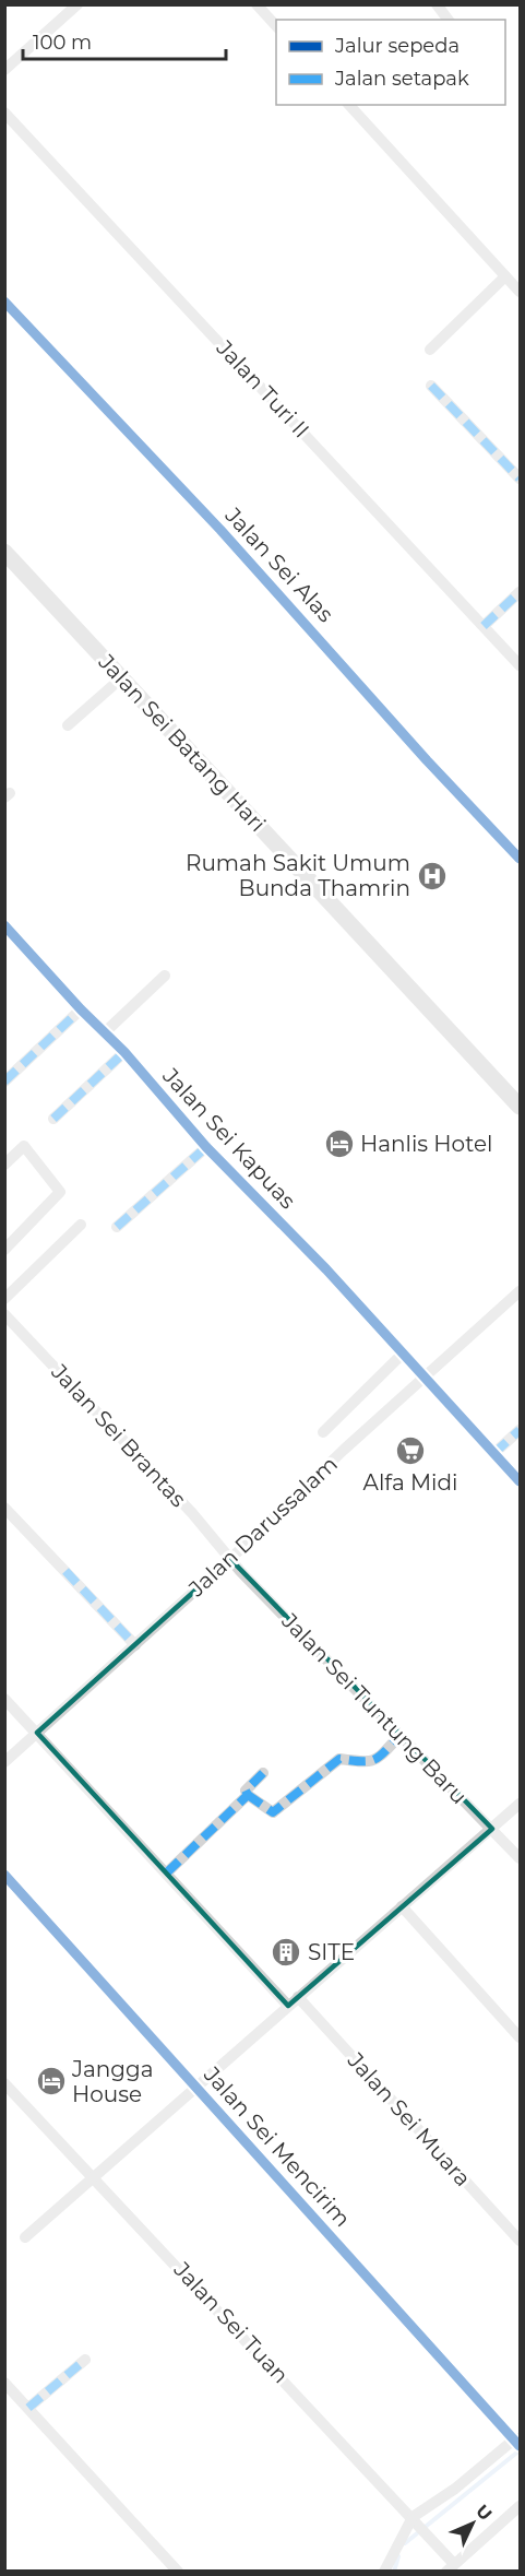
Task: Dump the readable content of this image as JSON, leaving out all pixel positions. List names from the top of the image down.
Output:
{
  "streets": {
    "street": [
      "Jalan Turi II",
      "Jalan Sei Alas",
      "Jalan Sei Batang Hari",
      "Jalan Sei Kapuas",
      "Jalan Sei Brantas",
      "Jalan Darussalam",
      "Jalan Sei Tuntung Baru",
      "Jalan Sei Muara",
      "Jalan Sei Mencirim",
      "Jalan Sei Tuan"
    ]
  },
  "crossings": [
    ["Jalan Sei Kapuas", "Jalan Darussalam"],
    ["Jalan Sei Brantas", "Jalan Darussalam"],
    ["Jalan Sei Brantas", "Jalan Sei Tuntung Baru"],
    ["Jalan Darussalam", "Jalan Sei Tuntung Baru"]
  ],
  "places": {
    "hospital": ["Rumah Sakit Umum Bunda Thamrin"],
    "hotel": ["Hanlis Hotel", "Jangga House"],
    "supermarket": ["Alfa Midi"],
    "building": ["SITE"]
  },
  "legend": ["Jalur sepeda", "Jalan setapak"],
  "scale_bar": "100 m",
  "north": "top right"
}
